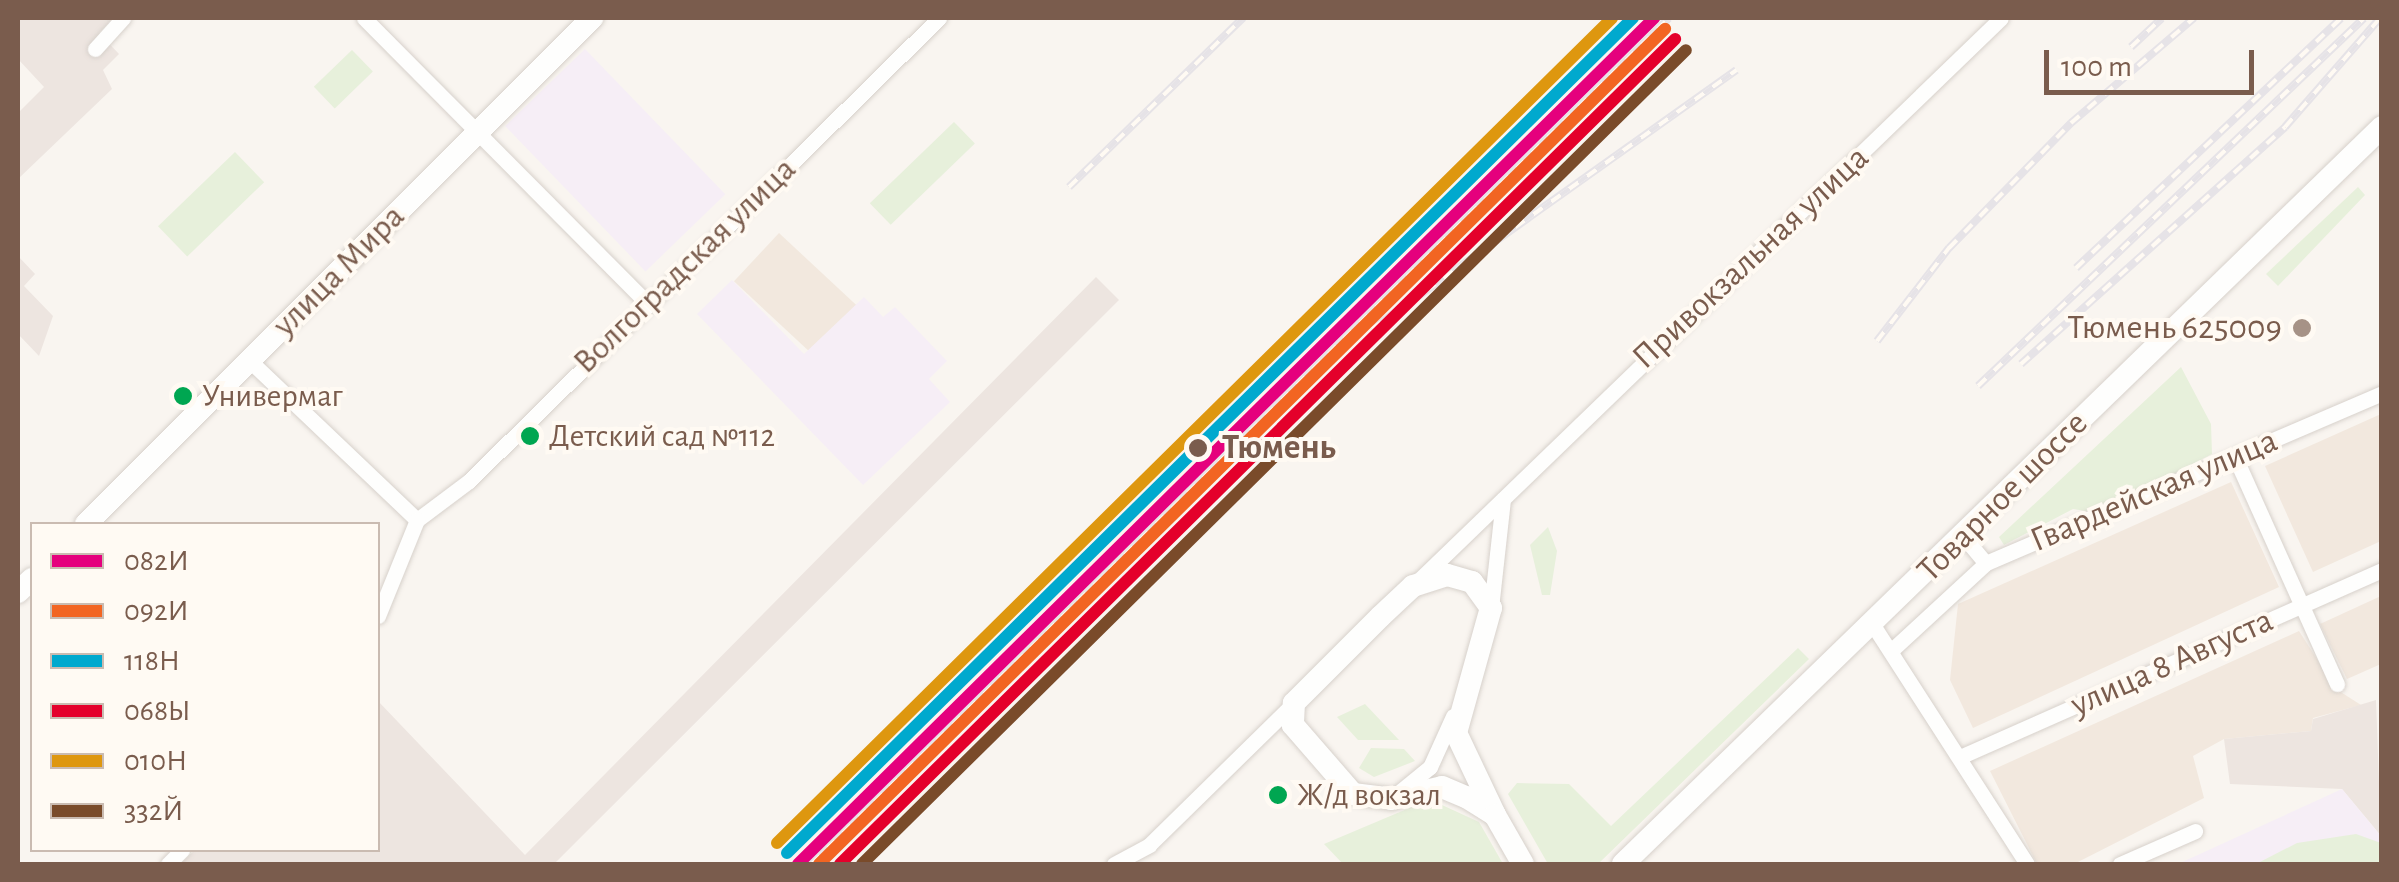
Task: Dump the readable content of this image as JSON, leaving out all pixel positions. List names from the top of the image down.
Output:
{
  "streets": {
    "street": [
      "Привокзальная улица",
      "Волгоградская улица",
      "улица Мира",
      "Гвардейская улица",
      "Товарное шоссе",
      "улица 8 Августа"
    ]
  },
  "places": [
    "Тюмень 625009",
    "Универмаг",
    "Детский сад №112",
    "Тюмень",
    "Ж/д вокзал"
  ],
  "lines": [
    "transit line 082И",
    "transit line 118Н",
    "transit line 010Н",
    "transit line 092И",
    "transit line 068Ы",
    "transit line 332Й"
  ],
  "legend": [
    "082И",
    "092И",
    "118Н",
    "068Ы",
    "010Н",
    "332Й"
  ],
  "scale_bar": "100 m"
}
